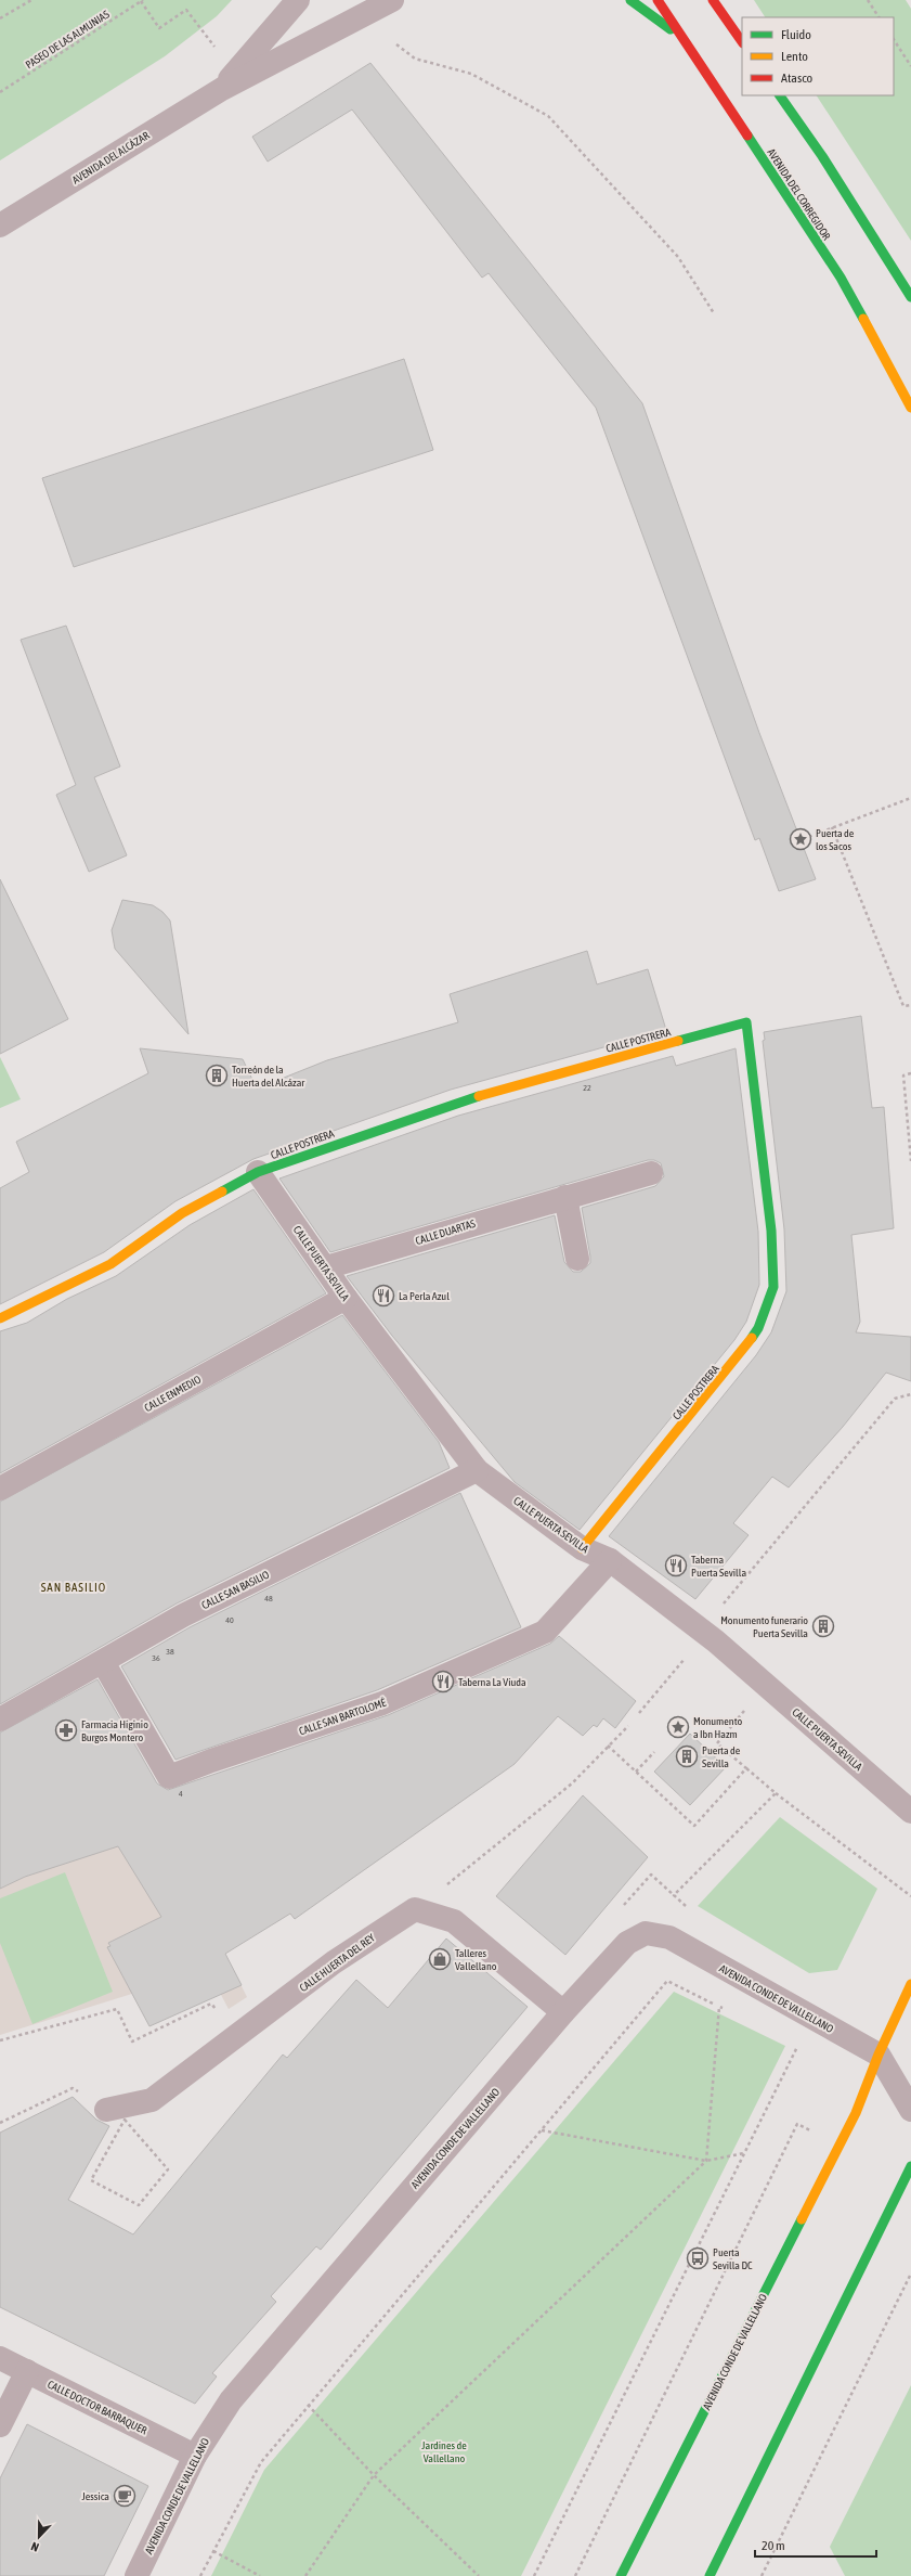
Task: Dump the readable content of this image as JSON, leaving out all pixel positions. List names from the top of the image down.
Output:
{
  "streets": {
    "main road": ["AVENIDA DEL CORREGIDOR", "CALLE POSTRERA", "AVENIDA CONDE DE VALLELLANO"],
    "street": [
      "AVENIDA DEL ALCÁZAR",
      "CALLE DUARTAS",
      "CALLE PUERTA SEVILLA",
      "CALLE ENMEDIO",
      "CALLE SAN BASILIO",
      "CALLE SAN BARTOLOMÉ",
      "CALLE HUERTA DEL REY",
      "CALLE DOCTOR BARRAQUER"
    ],
    "path": ["PASEO DE LAS ALMUNIAS"]
  },
  "crossings": [
    ["CALLE POSTRERA", "CALLE PUERTA SEVILLA"],
    ["CALLE DUARTAS", "CALLE PUERTA SEVILLA"],
    ["CALLE PUERTA SEVILLA", "CALLE ENMEDIO"],
    ["CALLE PUERTA SEVILLA", "CALLE SAN BASILIO"],
    ["CALLE PUERTA SEVILLA", "CALLE SAN BARTOLOMÉ"],
    ["CALLE SAN BASILIO", "CALLE SAN BARTOLOMÉ"],
    ["AVENIDA CONDE DE VALLELLANO", "CALLE DOCTOR BARRAQUER"]
  ],
  "districts": ["SAN BASILIO"],
  "parks": ["Jardines de Vallellano"],
  "places": {
    "place": ["Puerta de los Sacos", "Monumento a Ibn Hazm"],
    "building": ["Torreón de la Huerta del Alcázar", "Monumento funerario Puerta Sevilla", "Puerta de Sevilla"],
    "restaurant": ["La Perla Azul", "Taberna Puerta Sevilla", "Taberna La Viuda"],
    "pharmacy": ["Farmacia Higinio Burgos Montero"],
    "shop": ["Talleres Vallellano"],
    "bus stop": ["Puerta Sevilla DC"],
    "cafe": ["Jessica"]
  },
  "house_numbers": [
    "22",
    "48",
    "40",
    "38",
    "36",
    "4"
  ],
  "legend": ["Fluido", "Lento", "Atasco"],
  "scale_bar": "20 m",
  "north": "bottom"
}
